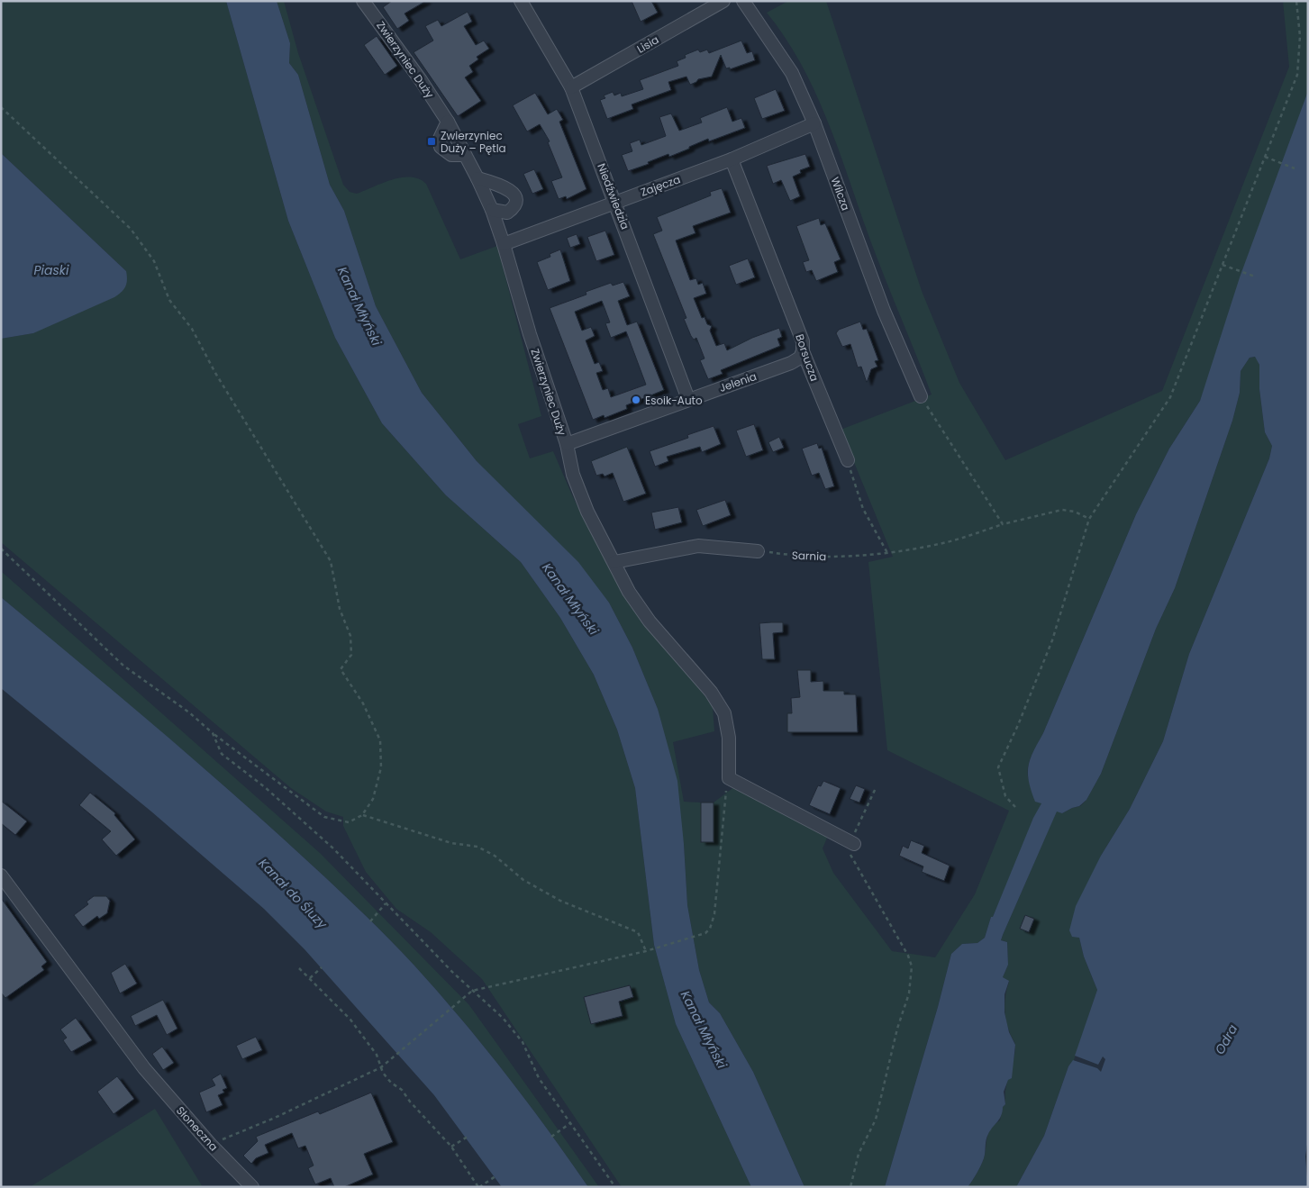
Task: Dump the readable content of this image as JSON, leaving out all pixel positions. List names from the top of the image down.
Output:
{
  "streets": {
    "street": [
      "Lisia",
      "Zwierzyniec Duży",
      "Zajęcza",
      "Wilcza",
      "Niedźwiedzia",
      "Borsucza",
      "Jelenia",
      "Słoneczna"
    ],
    "path": ["Sarnia"]
  },
  "crossings": [
    ["Lisia", "Niedźwiedzia"],
    ["Zwierzyniec Duży", "Zajęcza"],
    ["Zwierzyniec Duży", "Jelenia"],
    ["Zajęcza", "Wilcza"],
    ["Zajęcza", "Niedźwiedzia"],
    ["Zajęcza", "Borsucza"],
    ["Niedźwiedzia", "Jelenia"],
    ["Borsucza", "Jelenia"]
  ],
  "water": [
    "Piaski",
    "Kanał Młyński",
    "Kanał do Śluzy",
    "Odra"
  ],
  "places": {
    "transit": ["Zwierzyniec Duży – Pętla"],
    "other": ["Esoik-Auto"]
  }
}
